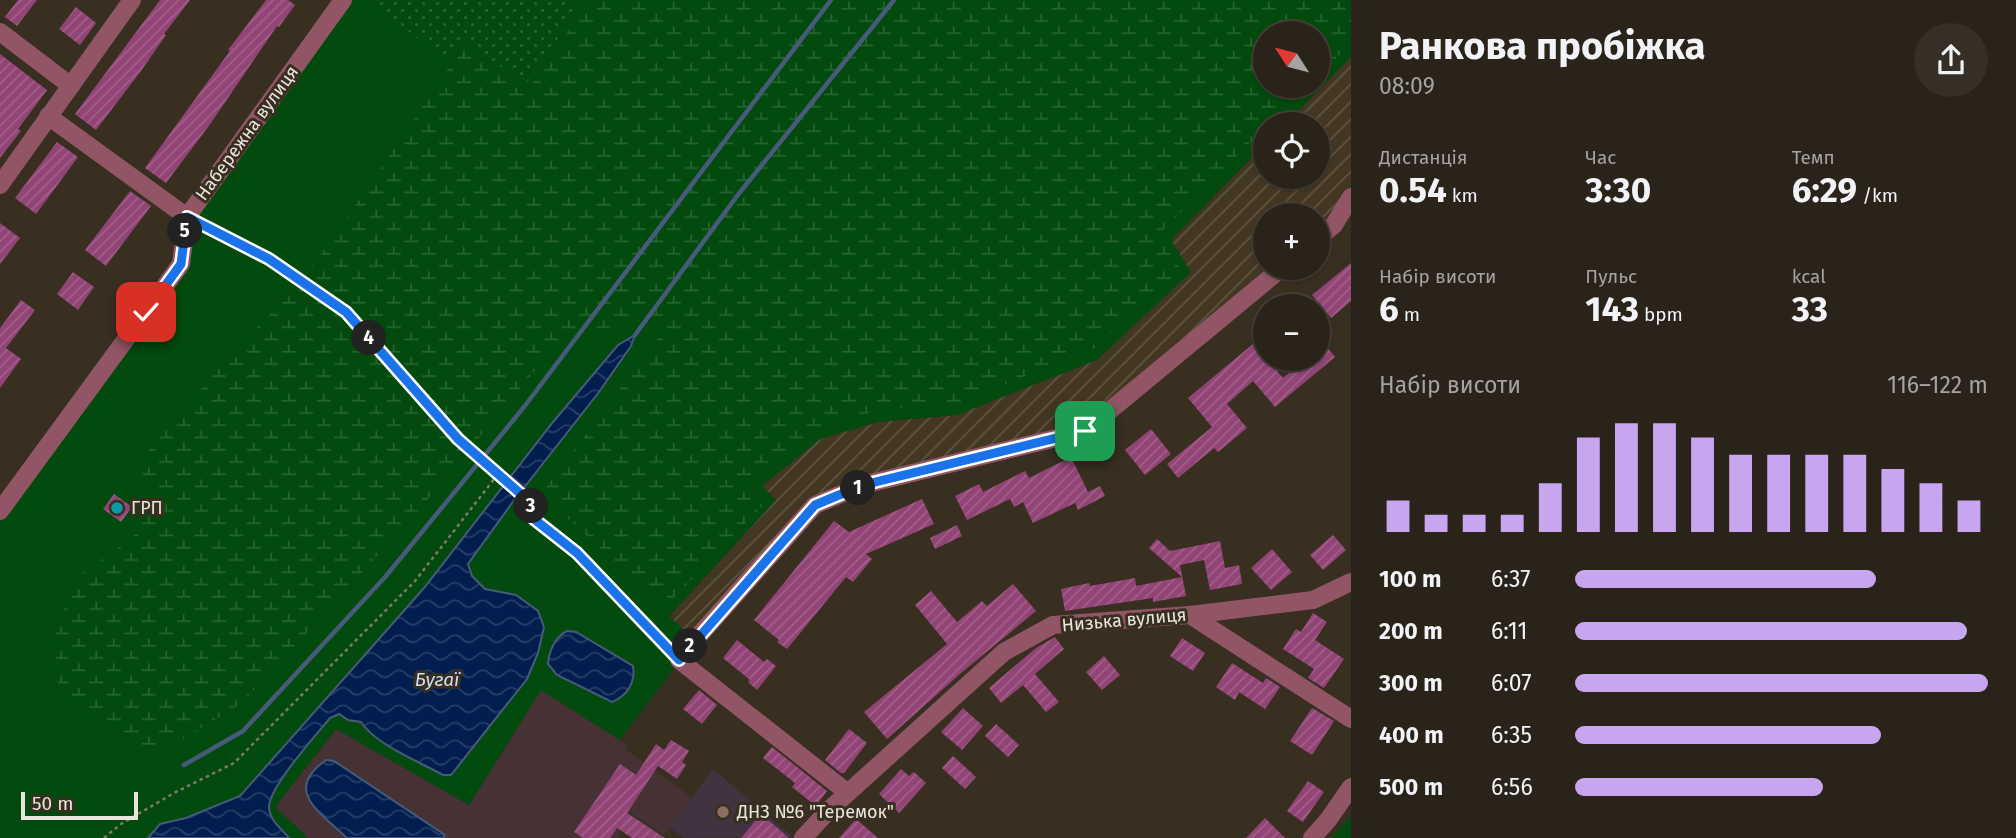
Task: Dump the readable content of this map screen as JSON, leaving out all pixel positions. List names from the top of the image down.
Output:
{
  "streets": {
    "street": ["Набережна вулиця", "Низька вулиця"]
  },
  "water": ["Бугаї"],
  "places": ["ГРП", "ДНЗ №6 \"Теремок\""],
  "scale_bar": "50 m",
  "north": "top left",
  "page": {
    "heading": ["Ранкова пробіжка", "08:09"],
    "map_buttons": ["+", "−"],
    "stats": [
      ["Дистанція", "0.54 km"],
      ["Час", "3:30"],
      ["Темп", "6:29 /km"],
      ["Набір висоти", "6 m"],
      ["Пульс", "143 bpm"],
      ["kcal", "33"]
    ],
    "pins": [
      "5",
      "4",
      "1",
      "3",
      "2"
    ],
    "chart": ["Набір висоти", "116–122 m"],
    "list": [
      {
        "name": "100 m",
        "note": "6:37"
      },
      {
        "name": "200 m",
        "note": "6:11"
      },
      {
        "name": "300 m",
        "note": "6:07"
      },
      {
        "name": "400 m",
        "note": "6:35"
      },
      {
        "name": "500 m",
        "note": "6:56"
      }
    ],
    "scale": "50 m"
  }
}
